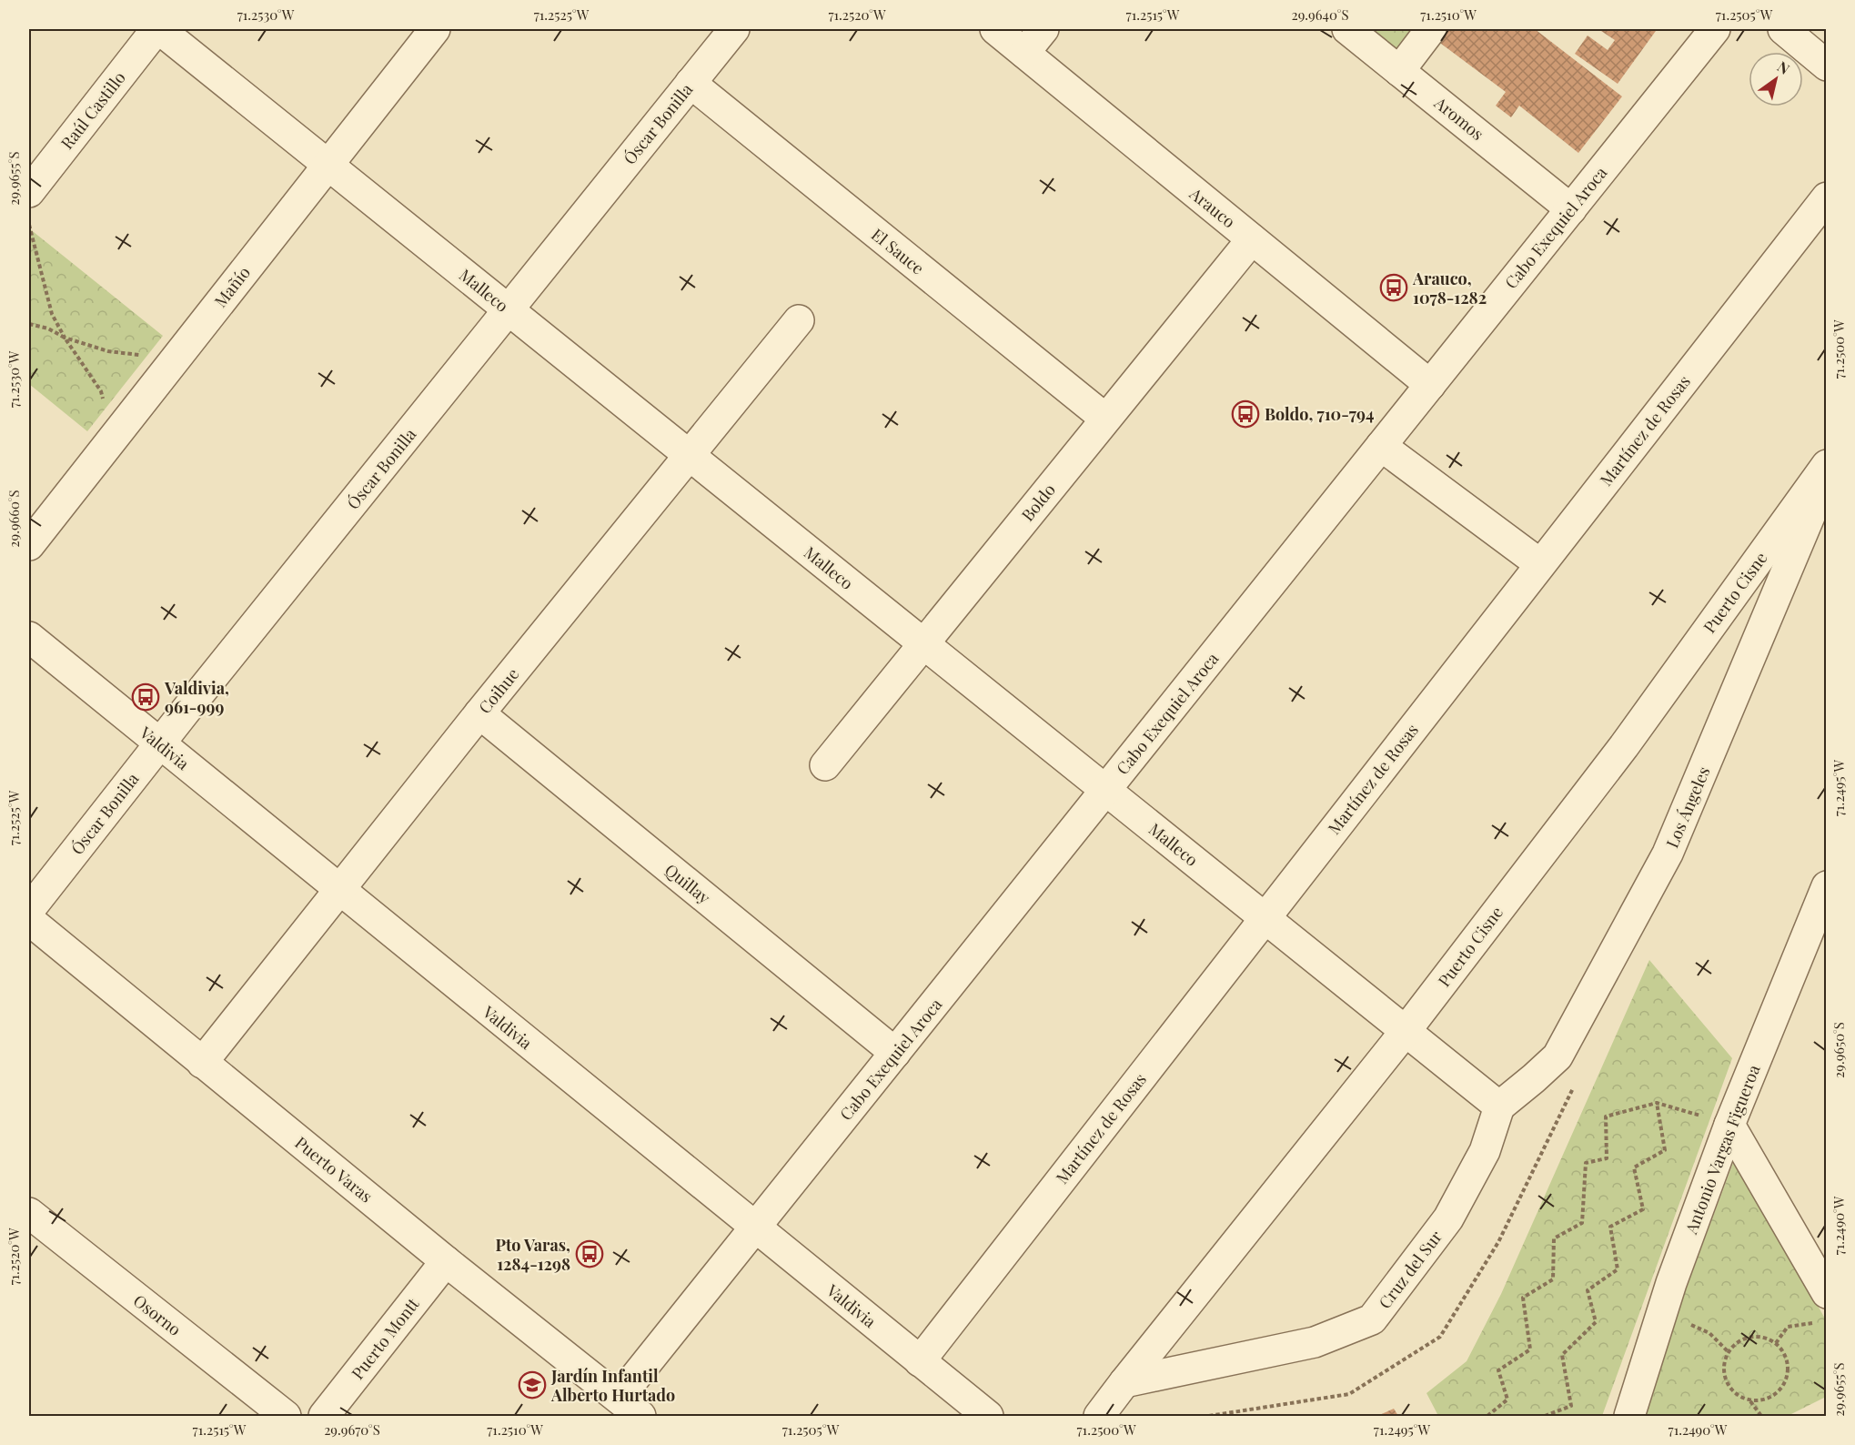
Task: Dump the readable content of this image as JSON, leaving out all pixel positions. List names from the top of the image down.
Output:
{
  "streets": {
    "street": [
      "Raúl Castillo",
      "Aromos",
      "Óscar Bonilla",
      "Arauco",
      "Cabo Exequiel Aroca",
      "El Sauce",
      "Mañío",
      "Malleco",
      "Martínez de Rosas",
      "Boldo",
      "Puerto Cisne",
      "Coihue",
      "Valdivia",
      "Los Ángeles",
      "Quillay",
      "Antonio Vargas Figueroa",
      "Puerto Varas",
      "Cruz del Sur",
      "Osorno",
      "Puerto Montt"
    ]
  },
  "crossings": [
    ["Raúl Castillo", "Malleco"],
    ["Aromos", "Cabo Exequiel Aroca"],
    ["Óscar Bonilla", "El Sauce"],
    ["Óscar Bonilla", "Malleco"],
    ["Óscar Bonilla", "Valdivia"],
    ["Arauco", "Cabo Exequiel Aroca"],
    ["Arauco", "Boldo"],
    ["Cabo Exequiel Aroca", "Malleco"],
    ["Cabo Exequiel Aroca", "Valdivia"],
    ["Cabo Exequiel Aroca", "Quillay"],
    ["Cabo Exequiel Aroca", "Puerto Varas"],
    ["El Sauce", "Boldo"],
    ["Mañío", "Malleco"],
    ["Malleco", "Martínez de Rosas"],
    ["Malleco", "Boldo"],
    ["Malleco", "Puerto Cisne"],
    ["Malleco", "Coihue"],
    ["Malleco", "Los Ángeles"],
    ["Malleco", "Cruz del Sur"],
    ["Martínez de Rosas", "Valdivia"],
    ["Puerto Cisne", "Cruz del Sur"],
    ["Coihue", "Valdivia"],
    ["Coihue", "Quillay"],
    ["Coihue", "Puerto Varas"],
    ["Los Ángeles", "Cruz del Sur"],
    ["Puerto Varas", "Puerto Montt"]
  ],
  "places": {
    "bus stop": [
      "Arauco, 1078-1282",
      "Boldo, 710-794",
      "Valdivia, 961-999",
      "Pto Varas, 1284-1298"
    ],
    "school or university": ["Jardín Infantil Alberto Hurtado"]
  },
  "north": "top right",
  "coordinates": [
    "71.2530°W",
    "71.2525°W",
    "71.2520°W",
    "71.2515°W",
    "29.9640°S",
    "71.2510°W",
    "71.2505°W",
    "29.9655°S",
    "71.2500°W",
    "29.9660°S",
    "71.2495°W",
    "29.9650°S",
    "71.2490°W",
    "29.9670°S"
  ]
}
